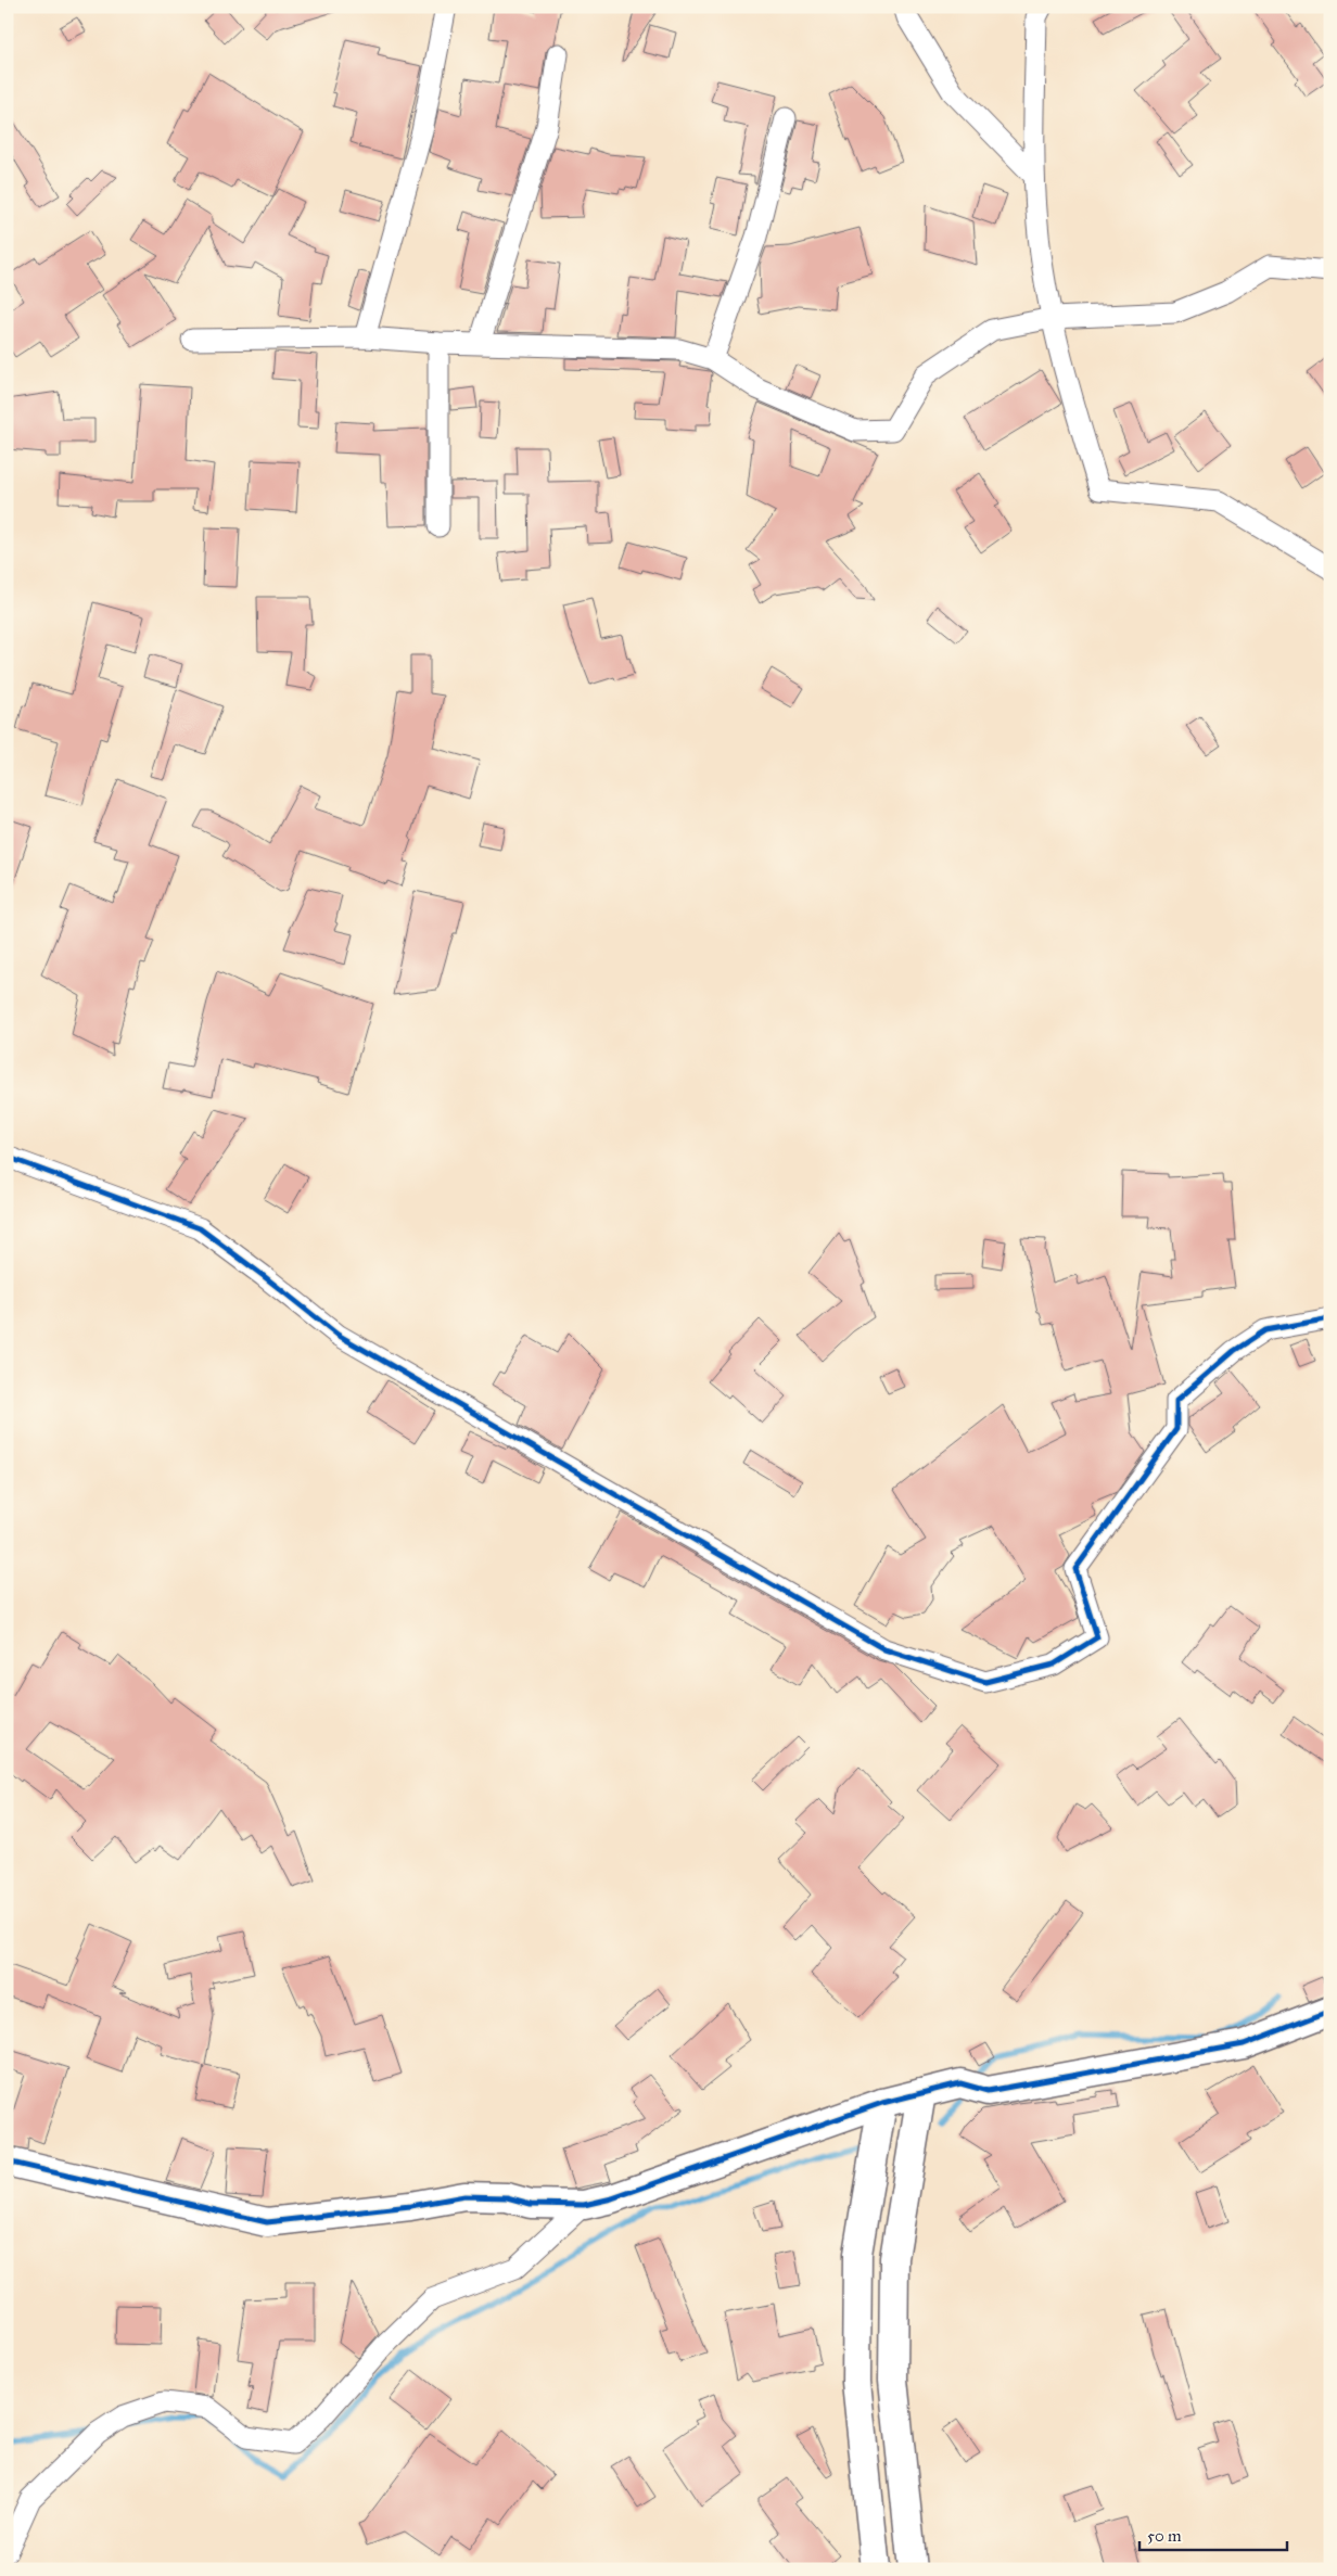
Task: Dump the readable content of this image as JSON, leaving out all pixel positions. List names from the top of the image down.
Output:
{
  "scale_bar": "50 m"
}
